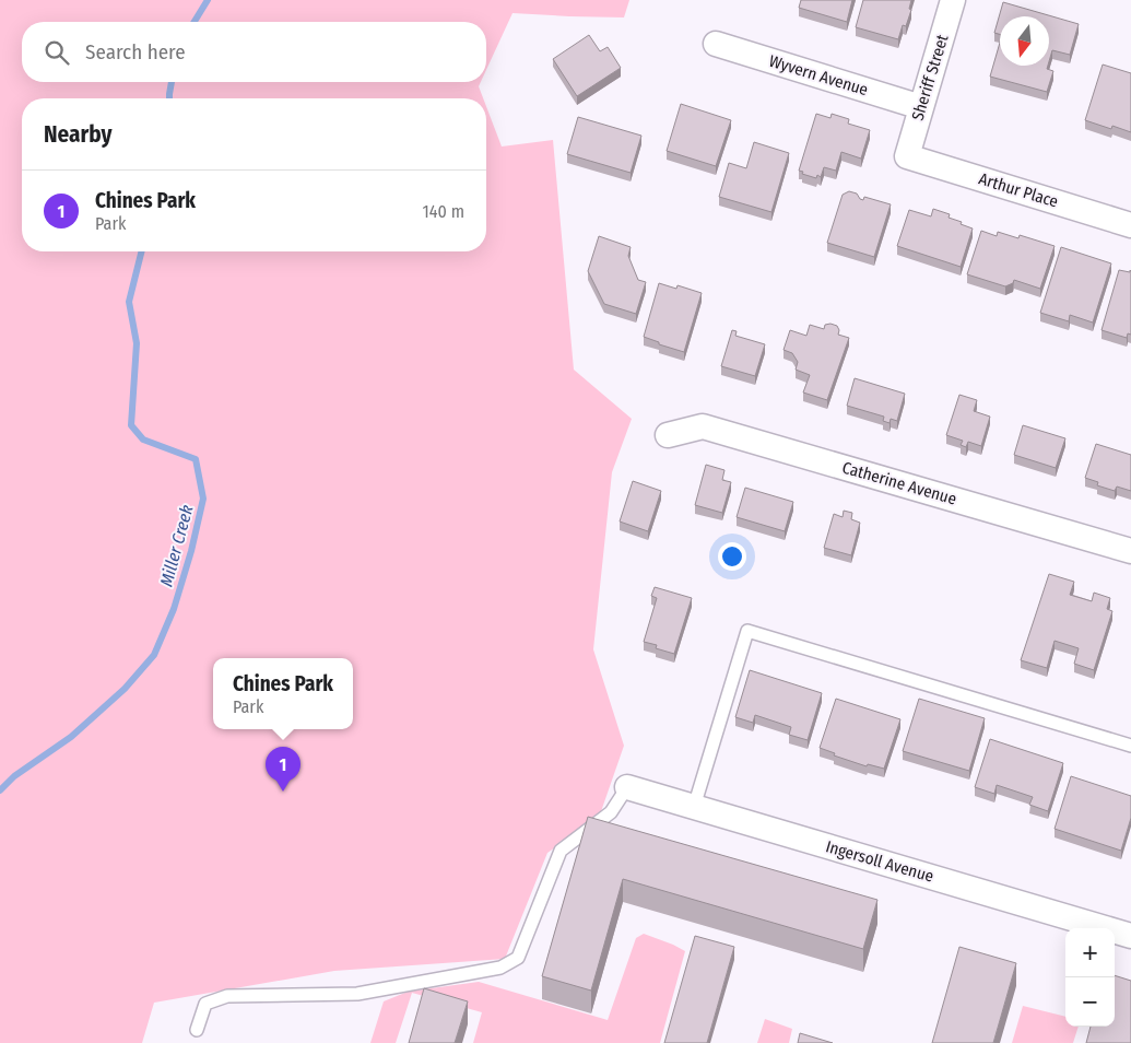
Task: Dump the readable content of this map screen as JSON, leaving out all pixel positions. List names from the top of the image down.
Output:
{
  "streets": {
    "street": [
      "Wyvern Avenue",
      "Sheriff Street",
      "Arthur Place",
      "Catherine Avenue",
      "Ingersoll Avenue"
    ]
  },
  "crossings": [
    ["Wyvern Avenue", "Sheriff Street"],
    ["Sheriff Street", "Arthur Place"]
  ],
  "water": ["Miller Creek"],
  "north": "bottom",
  "page": {
    "search": "Search here",
    "heading": "Nearby",
    "list": [
      {
        "mark": "1",
        "name": "Chines Park",
        "note": "Park",
        "value": "140 m"
      }
    ],
    "popup": ["Chines Park", "Park"],
    "pins": "1",
    "map_buttons": ["+", "−"]
  }
}
